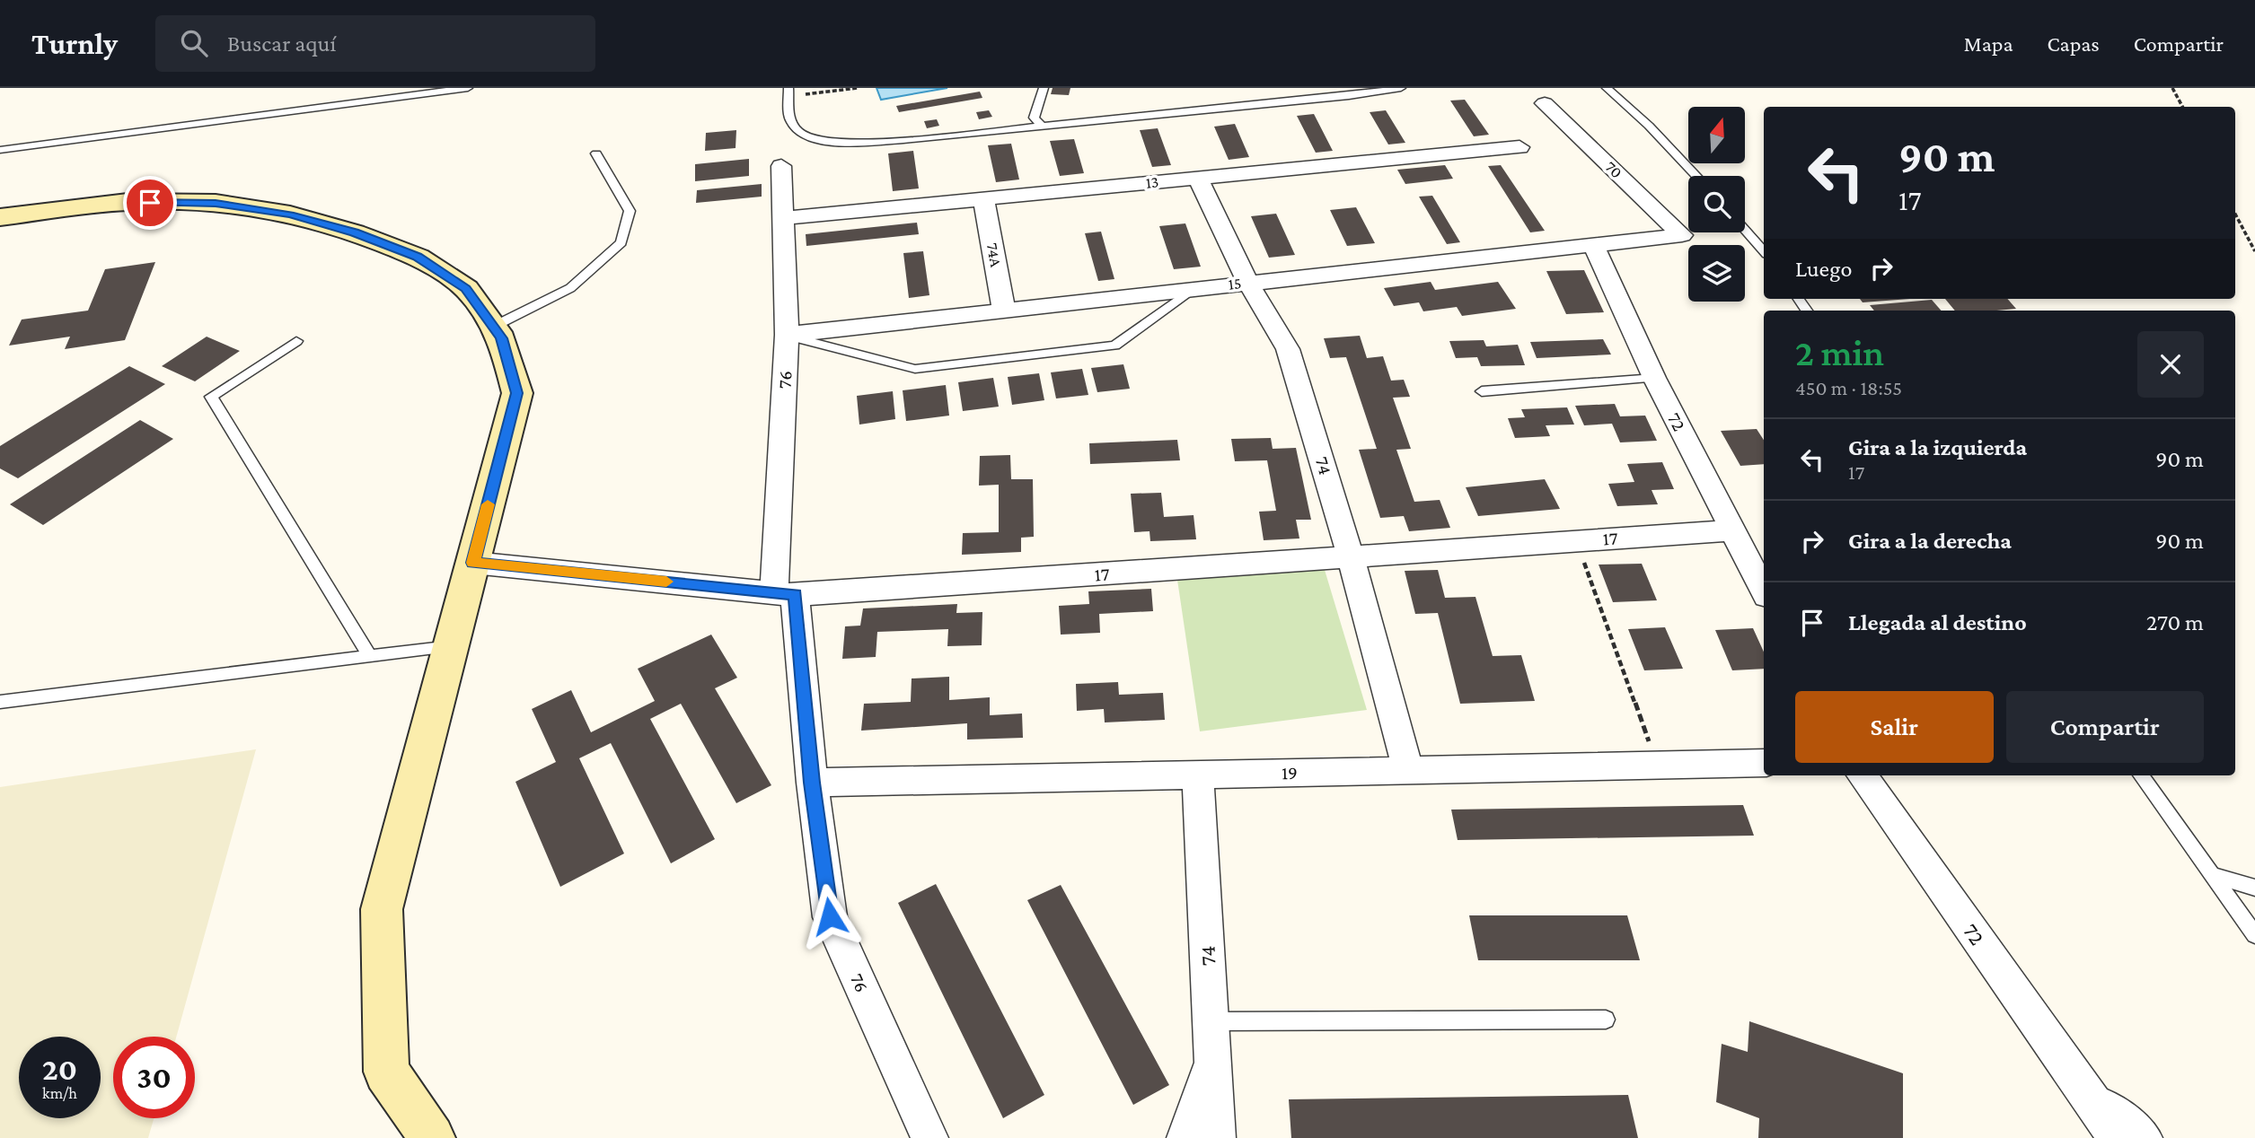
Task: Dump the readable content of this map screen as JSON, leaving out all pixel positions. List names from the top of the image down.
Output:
{
  "streets": {
    "street": [
      "70",
      "13",
      "74A",
      "15",
      "76",
      "72",
      "74",
      "17",
      "19"
    ]
  },
  "crossings": [
    ["70", "15"],
    ["13", "74A"],
    ["13", "76"],
    ["13", "74"],
    ["74A", "15"],
    ["15", "76"],
    ["15", "72"],
    ["15", "74"],
    ["76", "17"],
    ["76", "19"],
    ["72", "17"],
    ["74", "17"],
    ["74", "19"]
  ],
  "north": "top",
  "page": {
    "header": "Turnly",
    "search": "Buscar aquí",
    "nav": ["Mapa", "Capas", "Compartir"],
    "turn": ["90 m", "17"],
    "then": "Luego",
    "heading": ["2 min", "450 m · 18:55"],
    "list": [
      {
        "name": "Gira a la izquierda",
        "note": "17",
        "value": "90 m"
      },
      {
        "name": "Gira a la derecha",
        "value": "90 m"
      },
      {
        "name": "Llegada al destino",
        "value": "270 m"
      }
    ],
    "buttons": ["Salir", "Compartir"],
    "speed": "20 km/h",
    "limit": "30"
  }
}
